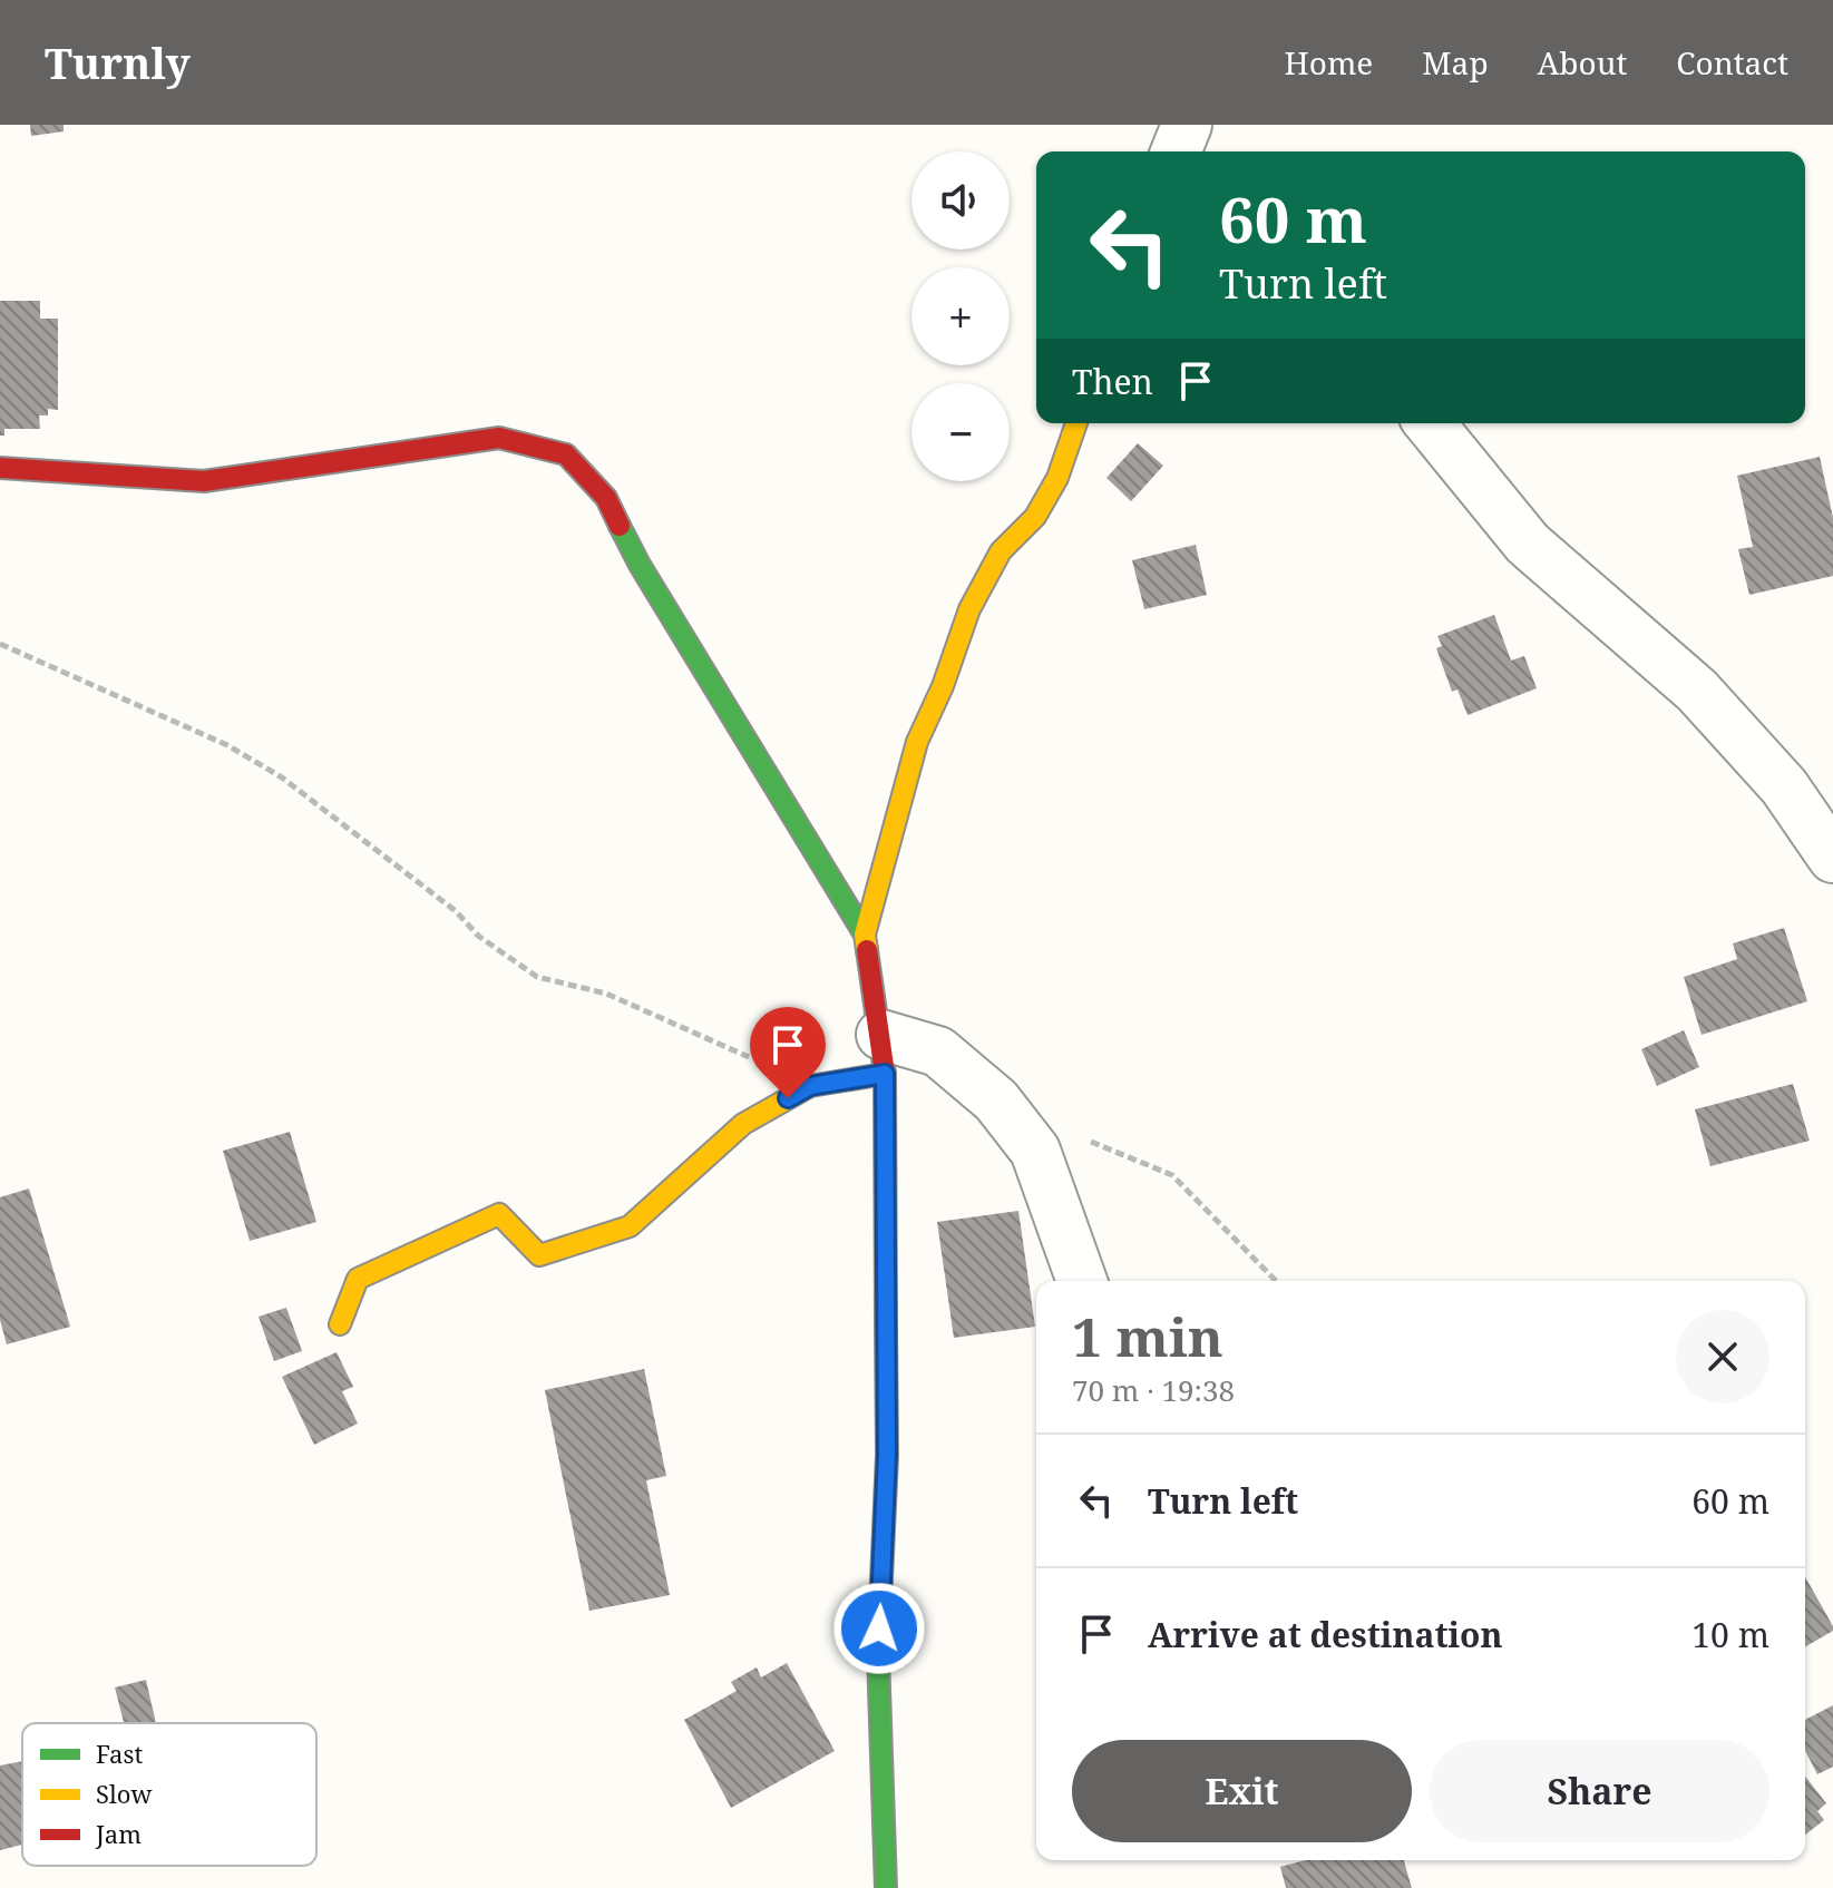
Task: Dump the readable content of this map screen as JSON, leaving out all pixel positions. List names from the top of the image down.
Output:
{
  "legend": ["Fast", "Slow", "Jam"],
  "page": {
    "header": "Turnly",
    "nav": [
      "Home",
      "Map",
      "About",
      "Contact"
    ],
    "map_buttons": ["+", "−"],
    "turn": ["60 m", "Turn left"],
    "then": "Then",
    "heading": ["1 min", "70 m · 19:38"],
    "list": [
      {
        "name": "Turn left",
        "value": "60 m"
      },
      {
        "name": "Arrive at destination",
        "value": "10 m"
      }
    ],
    "buttons": ["Exit", "Share"]
  }
}
